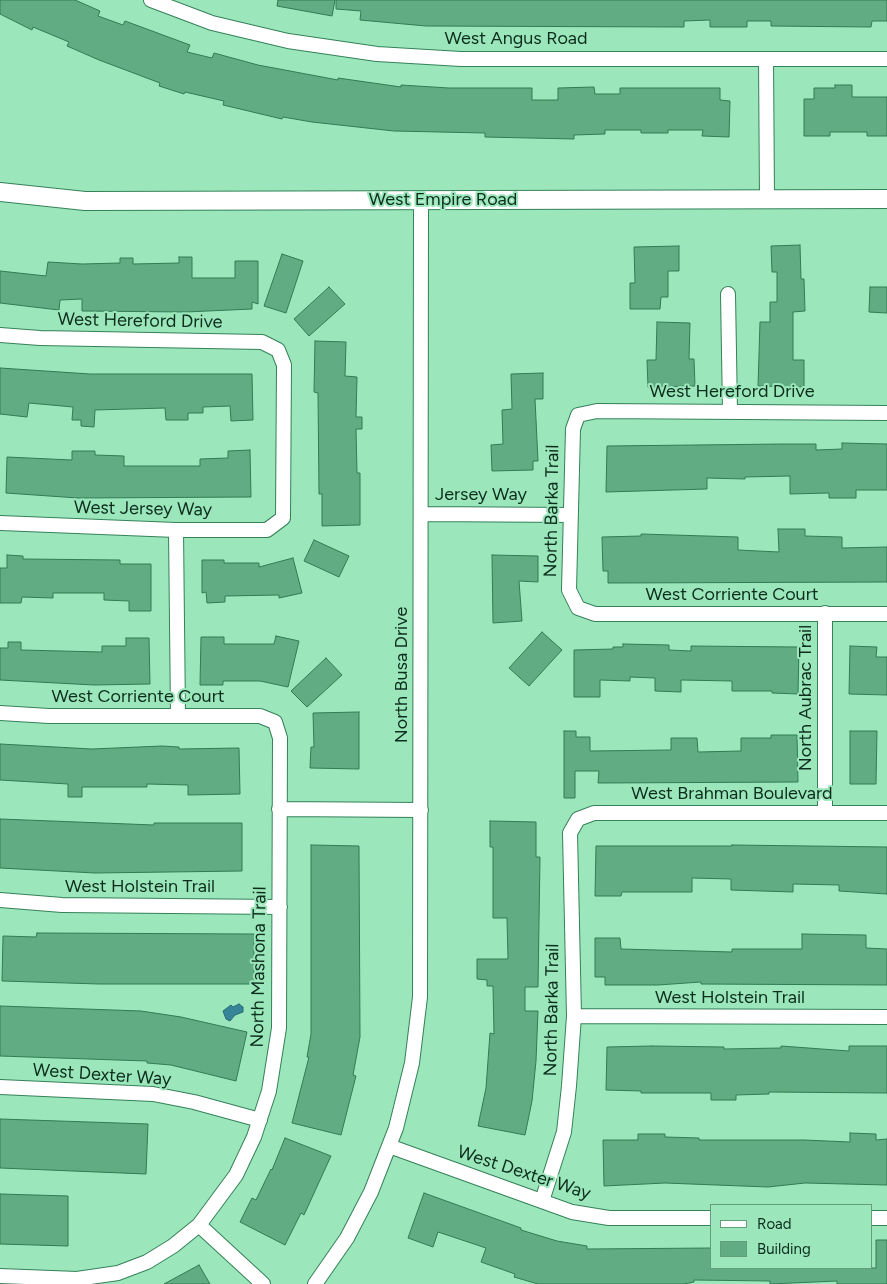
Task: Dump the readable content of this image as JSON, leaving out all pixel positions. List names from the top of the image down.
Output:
{
  "streets": {
    "street": [
      "West Angus Road",
      "West Empire Road",
      "West Hereford Drive",
      "Jersey Way",
      "West Jersey Way",
      "North Barka Trail",
      "West Corriente Court",
      "North Busa Drive",
      "North Aubrac Trail",
      "West Brahman Boulevard",
      "West Holstein Trail",
      "North Mashona Trail",
      "West Dexter Way"
    ]
  },
  "crossings": [
    ["West Empire Road", "North Busa Drive"],
    ["West Hereford Drive", "West Jersey Way"],
    ["West Hereford Drive", "North Barka Trail"],
    ["Jersey Way", "North Barka Trail"],
    ["Jersey Way", "North Busa Drive"],
    ["North Barka Trail", "West Corriente Court"],
    ["North Barka Trail", "West Brahman Boulevard"],
    ["North Barka Trail", "West Holstein Trail"],
    ["North Barka Trail", "West Dexter Way"],
    ["West Corriente Court", "North Aubrac Trail"],
    ["West Corriente Court", "North Mashona Trail"],
    ["North Busa Drive", "West Dexter Way"],
    ["North Aubrac Trail", "West Brahman Boulevard"],
    ["West Holstein Trail", "North Mashona Trail"],
    ["North Mashona Trail", "West Dexter Way"]
  ],
  "legend": ["Road", "Building"]
}
